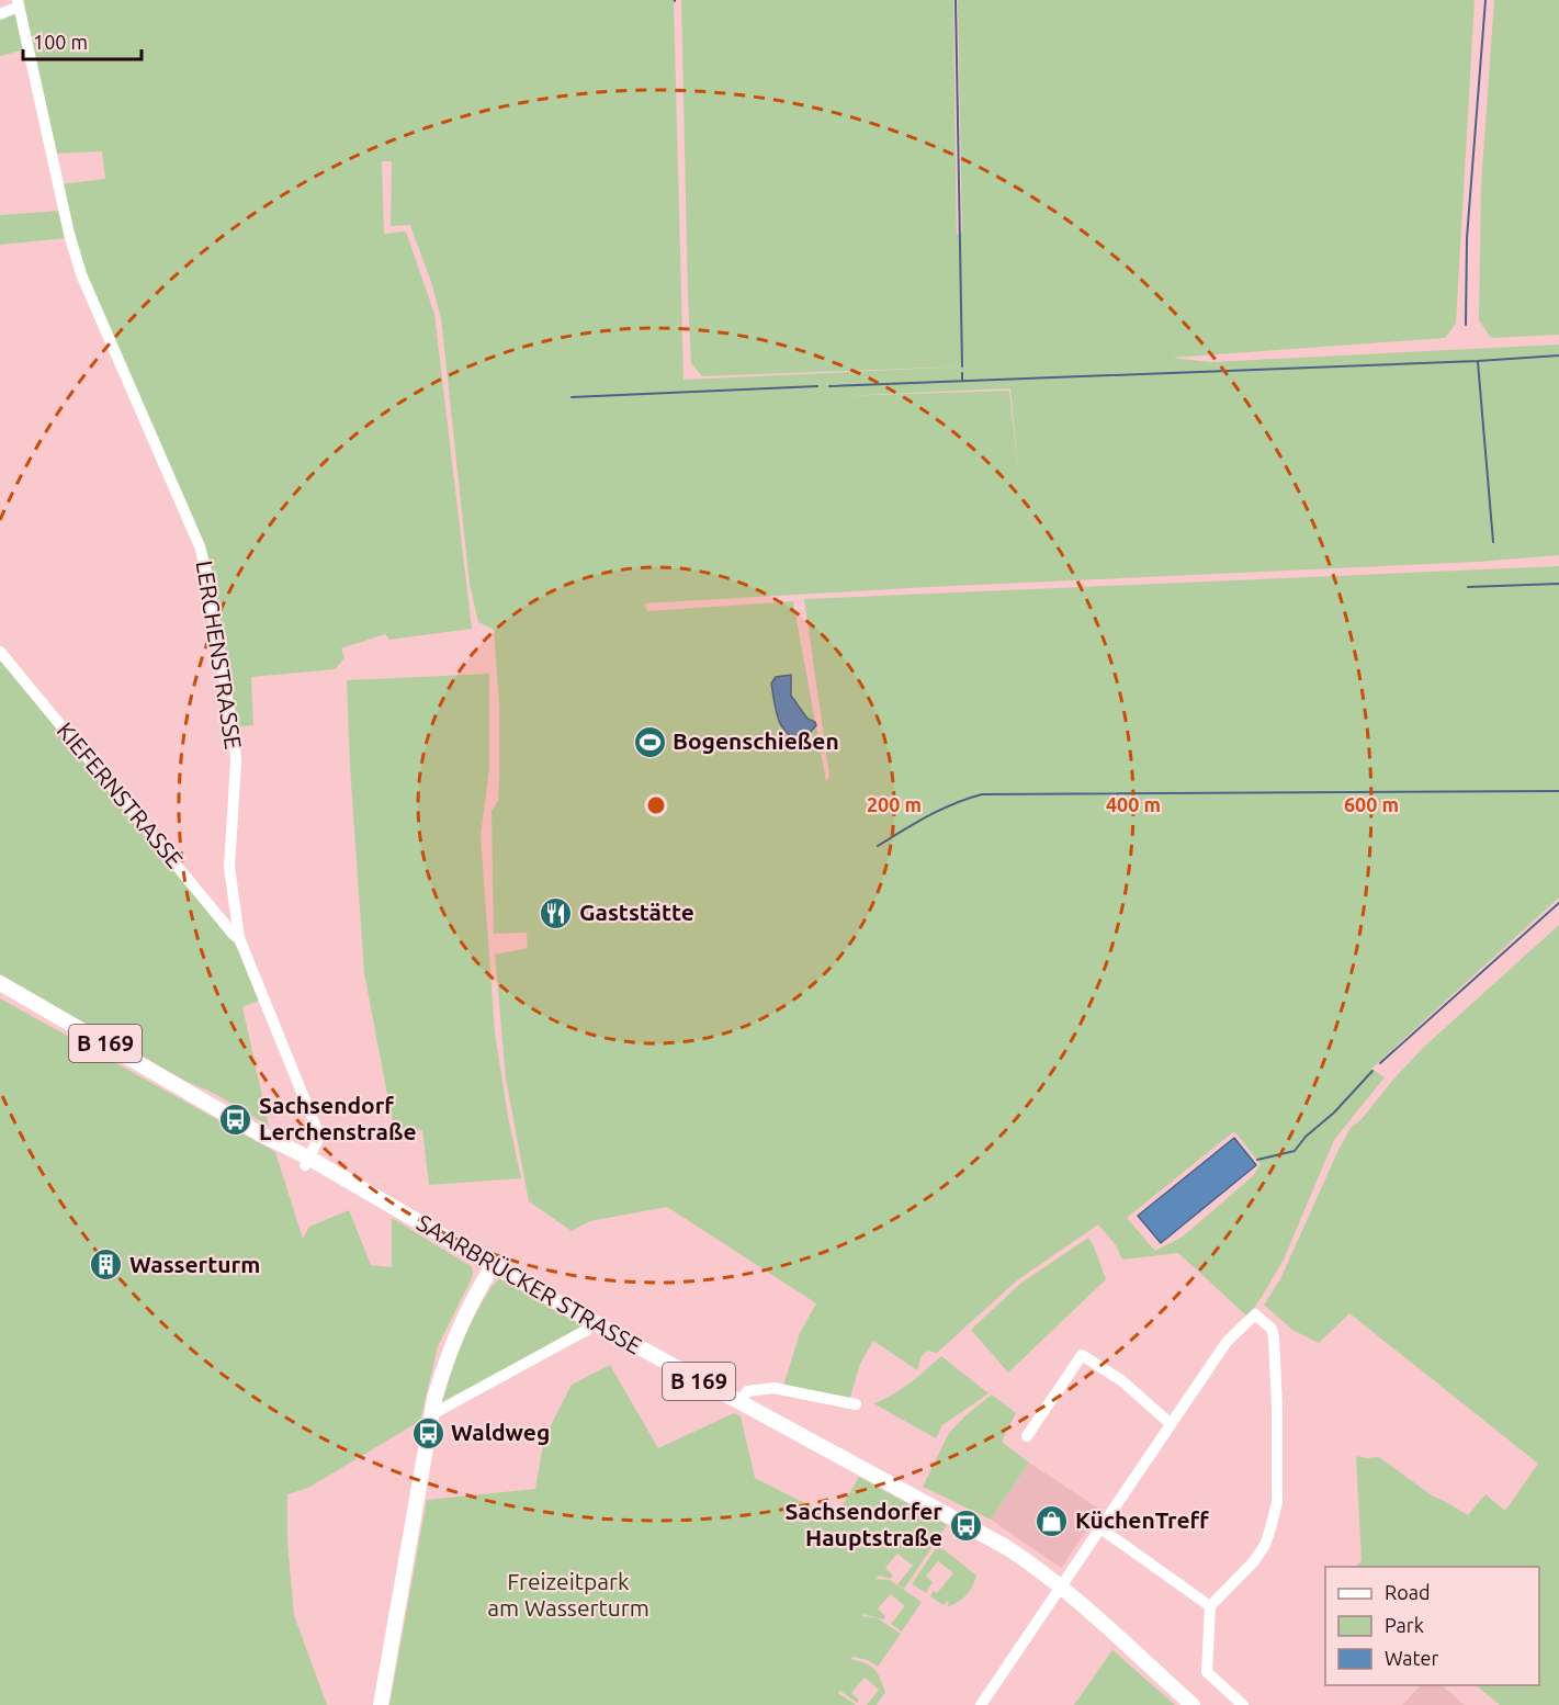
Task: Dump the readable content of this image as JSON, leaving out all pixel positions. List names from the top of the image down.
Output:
{
  "streets": {
    "main road": ["B 169", "SAARBRÜCKER STRASSE"],
    "street": ["LERCHENSTRASSE", "KIEFERNSTRASSE"]
  },
  "crossings": [
    ["LERCHENSTRASSE", "KIEFERNSTRASSE"],
    ["LERCHENSTRASSE", "SAARBRÜCKER STRASSE"]
  ],
  "parks": ["Freizeitpark am Wasserturm"],
  "places": {
    "sports": ["Bogenschießen"],
    "restaurant": ["Gaststätte"],
    "bus stop": ["Sachsendorf Lerchenstraße", "Waldweg", "Sachsendorfer Hauptstraße"],
    "building": ["Wasserturm"],
    "shop": ["KüchenTreff"]
  },
  "legend": ["Road", "Park", "Water"],
  "scale_bar": "100 m",
  "rings": ["200 m", "400 m", "600 m"]
}
